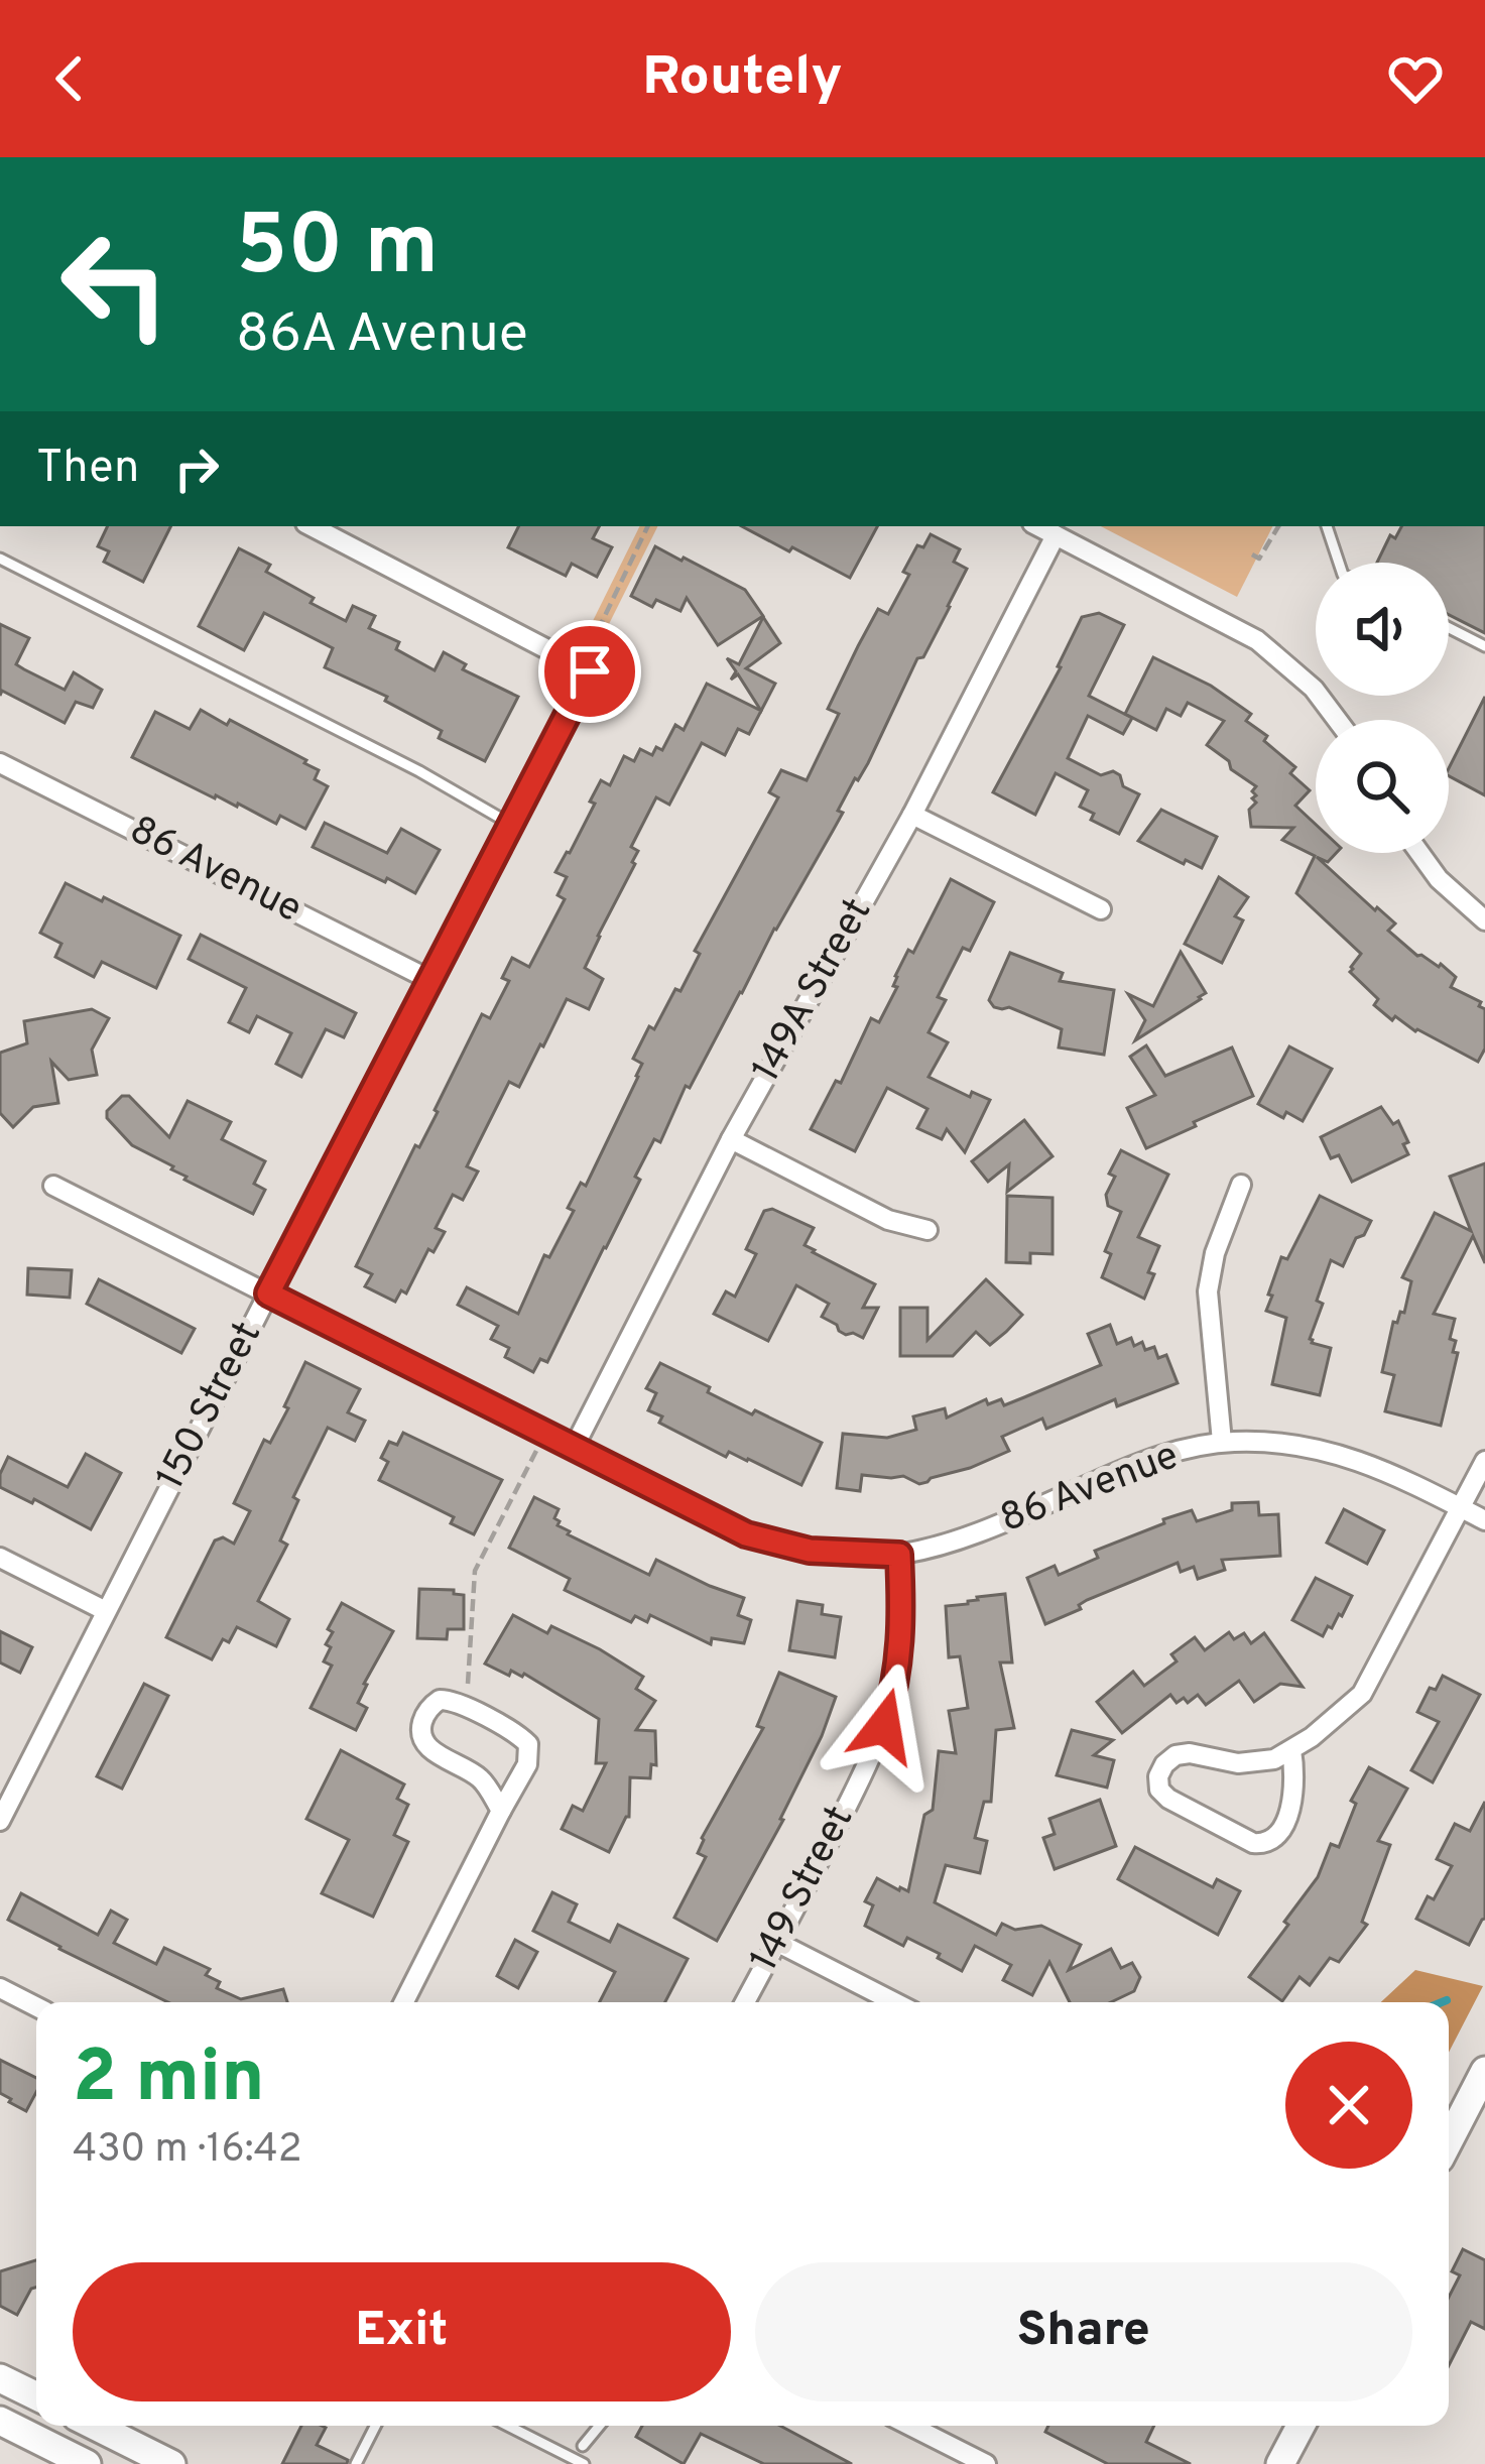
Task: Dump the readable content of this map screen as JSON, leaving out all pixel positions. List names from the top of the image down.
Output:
{
  "streets": {
    "street": [
      "86 Avenue",
      "149A Street",
      "150 Street",
      "149 Street"
    ]
  },
  "crossings": [
    ["86 Avenue", "149A Street"],
    ["86 Avenue", "150 Street"],
    ["86 Avenue", "149 Street"]
  ],
  "page": {
    "header": "Routely",
    "turn": ["50 m", "86A Avenue"],
    "then": "Then",
    "heading": ["2 min", "430 m · 16:42"],
    "buttons": ["Exit", "Share"]
  }
}
